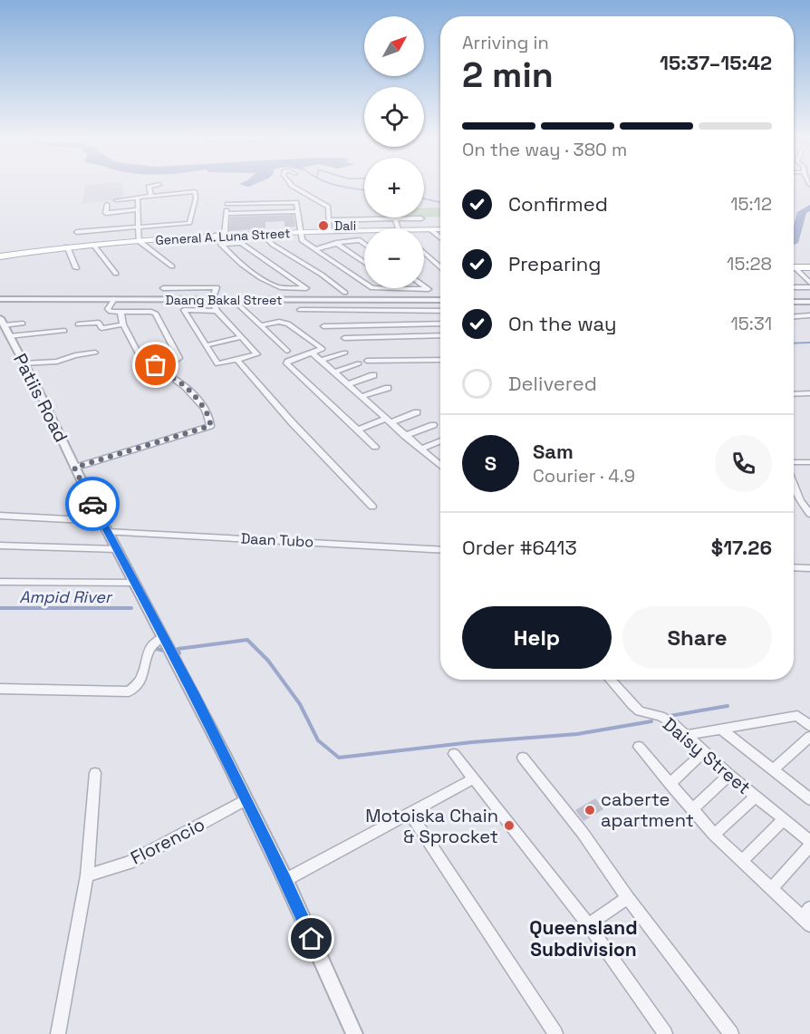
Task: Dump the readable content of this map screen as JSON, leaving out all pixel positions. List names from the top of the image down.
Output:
{
  "streets": {
    "main road": ["General A. Luna Street"],
    "street": [
      "Daang Bakal Street",
      "Patiis Road",
      "Daan Tubo",
      "Daisy Street",
      "Florencio"
    ]
  },
  "crossings": [
    ["Patiis Road", "Daan Tubo"],
    ["Patiis Road", "Florencio"]
  ],
  "districts": ["Queensland Subdivision"],
  "water": ["Ampid River"],
  "places": ["Dali", "caberte apartment", "Motoiska Chain & Sprocket"],
  "north": "top right",
  "page": {
    "map_buttons": ["+", "−"],
    "heading": ["2 min", "Arriving in", "15:37–15:42"],
    "panel": [
      "Sam",
      "Courier · 4.9",
      "Order #6413",
      "$17.26"
    ],
    "bar": "On the way · 380 m",
    "list": [
      ["Confirmed", "15:12"],
      ["Preparing", "15:28"],
      ["On the way", "15:31"],
      "Delivered"
    ],
    "round": "S",
    "buttons": ["Help", "Share"]
  }
}
